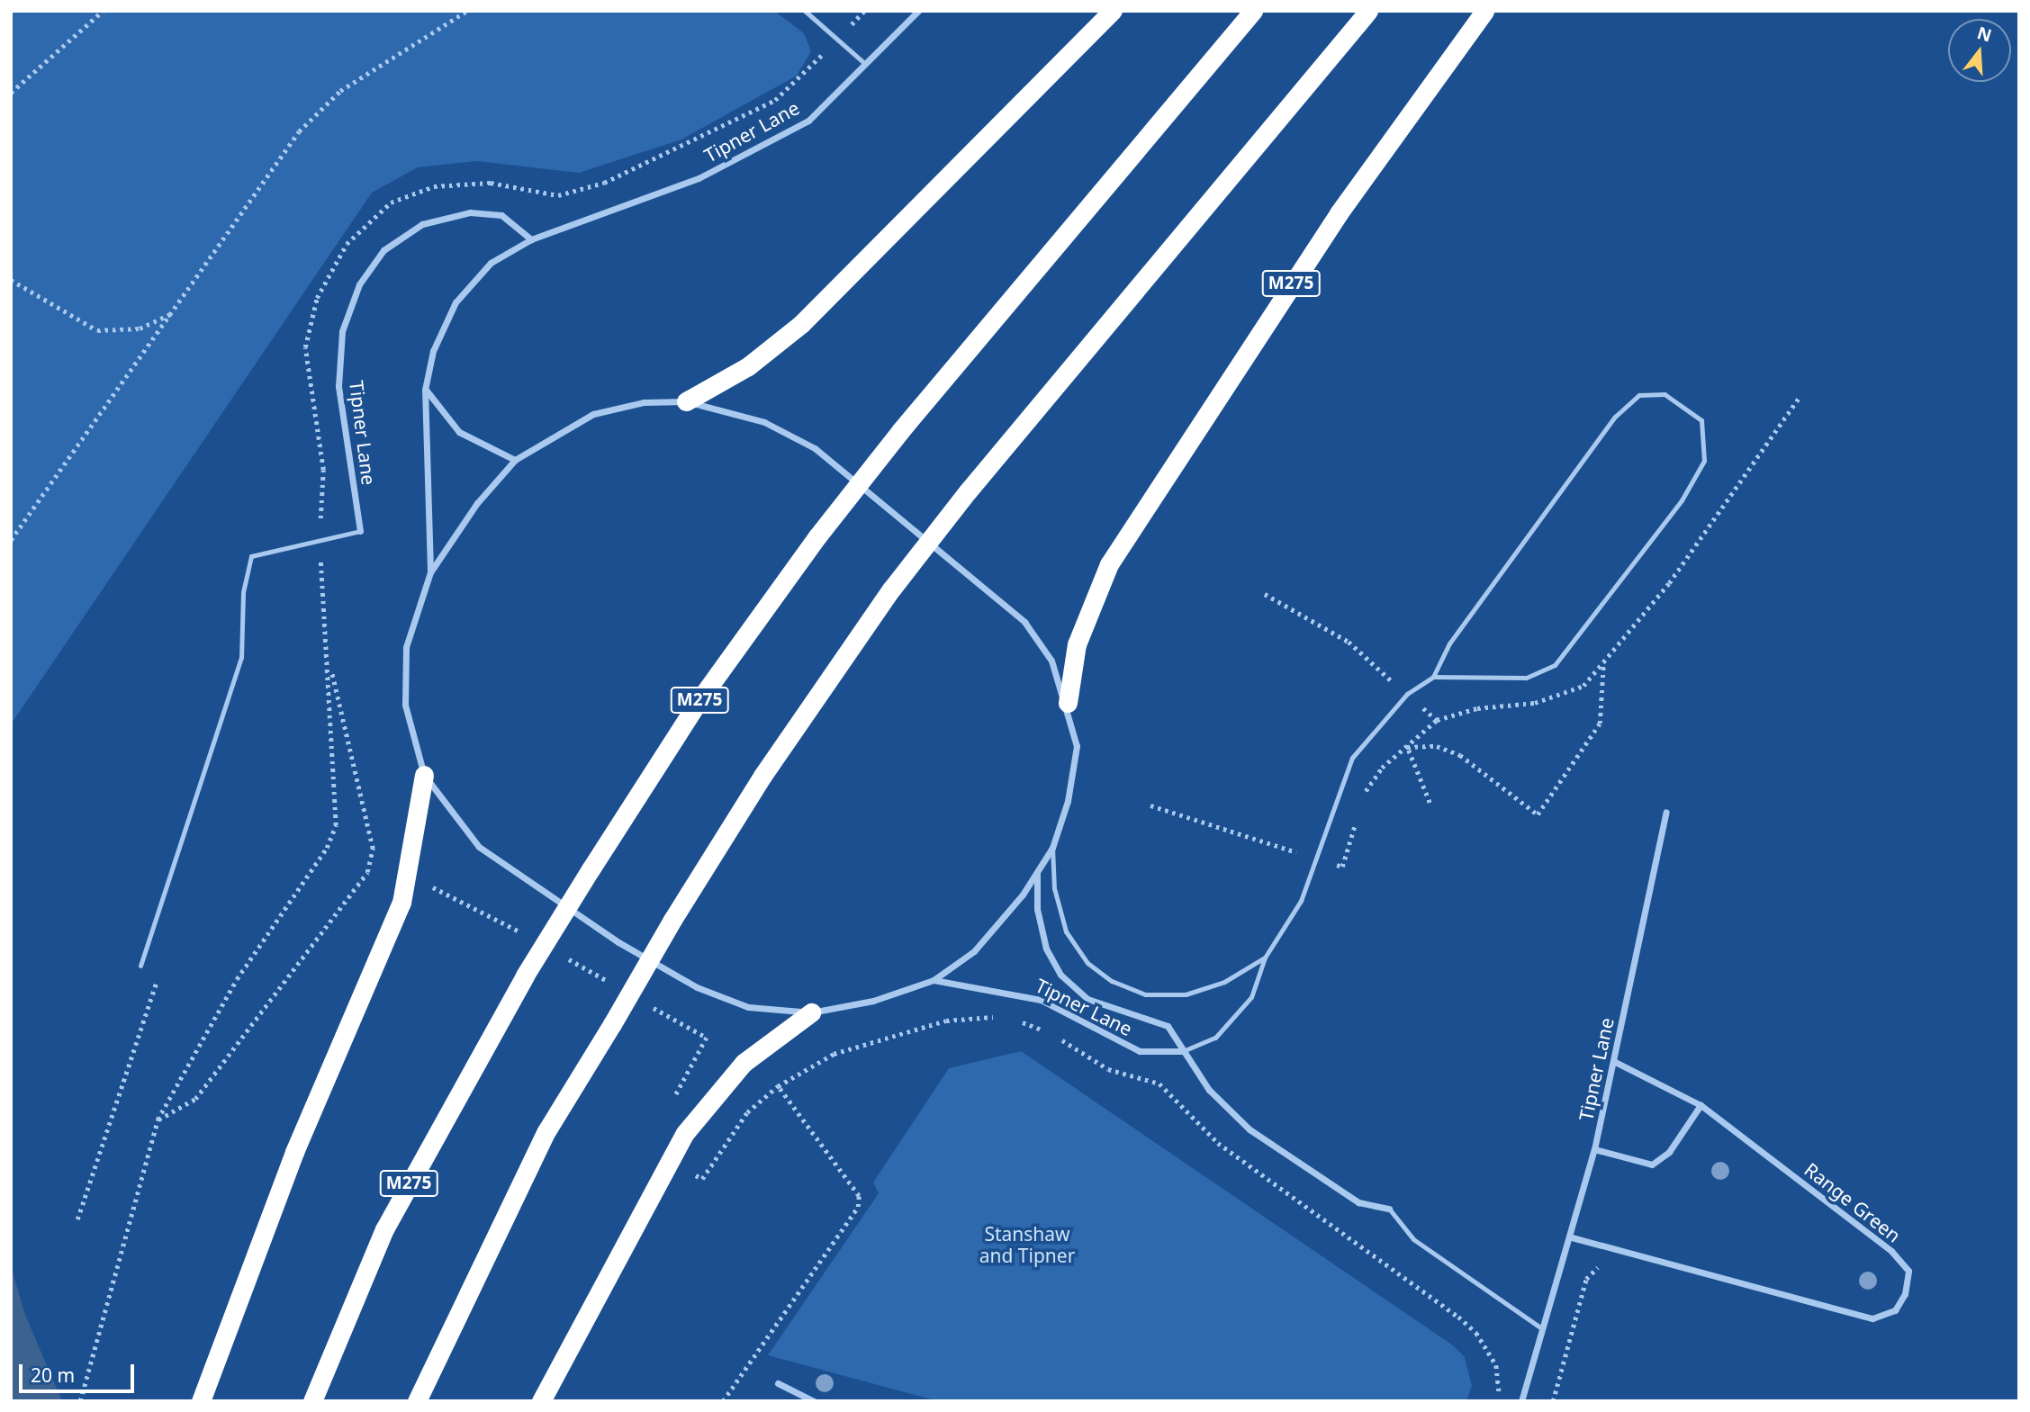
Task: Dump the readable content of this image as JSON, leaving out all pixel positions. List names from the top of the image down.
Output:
{
  "streets": {
    "highway": ["M275"],
    "street": ["Tipner Lane", "Range Green"]
  },
  "crossings": [
    ["Tipner Lane", "Range Green"]
  ],
  "parks": ["Stanshaw and Tipner"],
  "scale_bar": "20 m",
  "north": "top"
}
